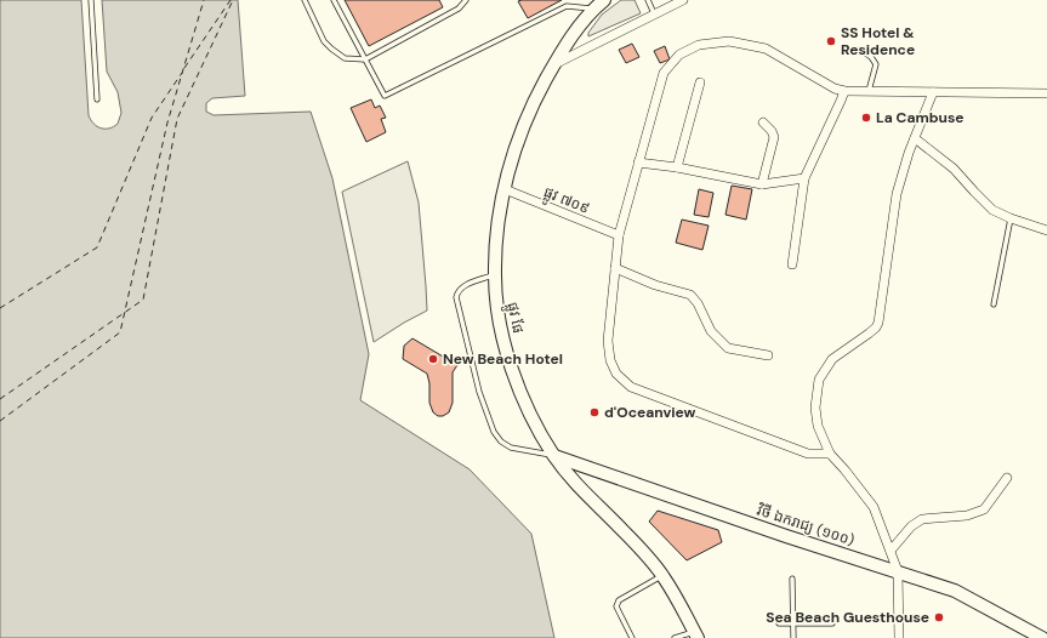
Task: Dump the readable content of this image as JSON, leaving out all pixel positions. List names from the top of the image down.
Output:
{
  "streets": {
    "street": ["ផ្លូវ ៧០៩", "ផ្លូវ ផែ", "វិថី ឯករាជ្យ (១០០)"]
  },
  "crossings": [
    ["ផ្លូវ ៧០៩", "ផ្លូវ ផែ"],
    ["ផ្លូវ ផែ", "វិថី ឯករាជ្យ (១០០)"]
  ],
  "places": [
    "SS Hotel & Residence",
    "La Cambuse",
    "New Beach Hotel",
    "d'Oceanview",
    "Sea Beach Guesthouse"
  ]
}
